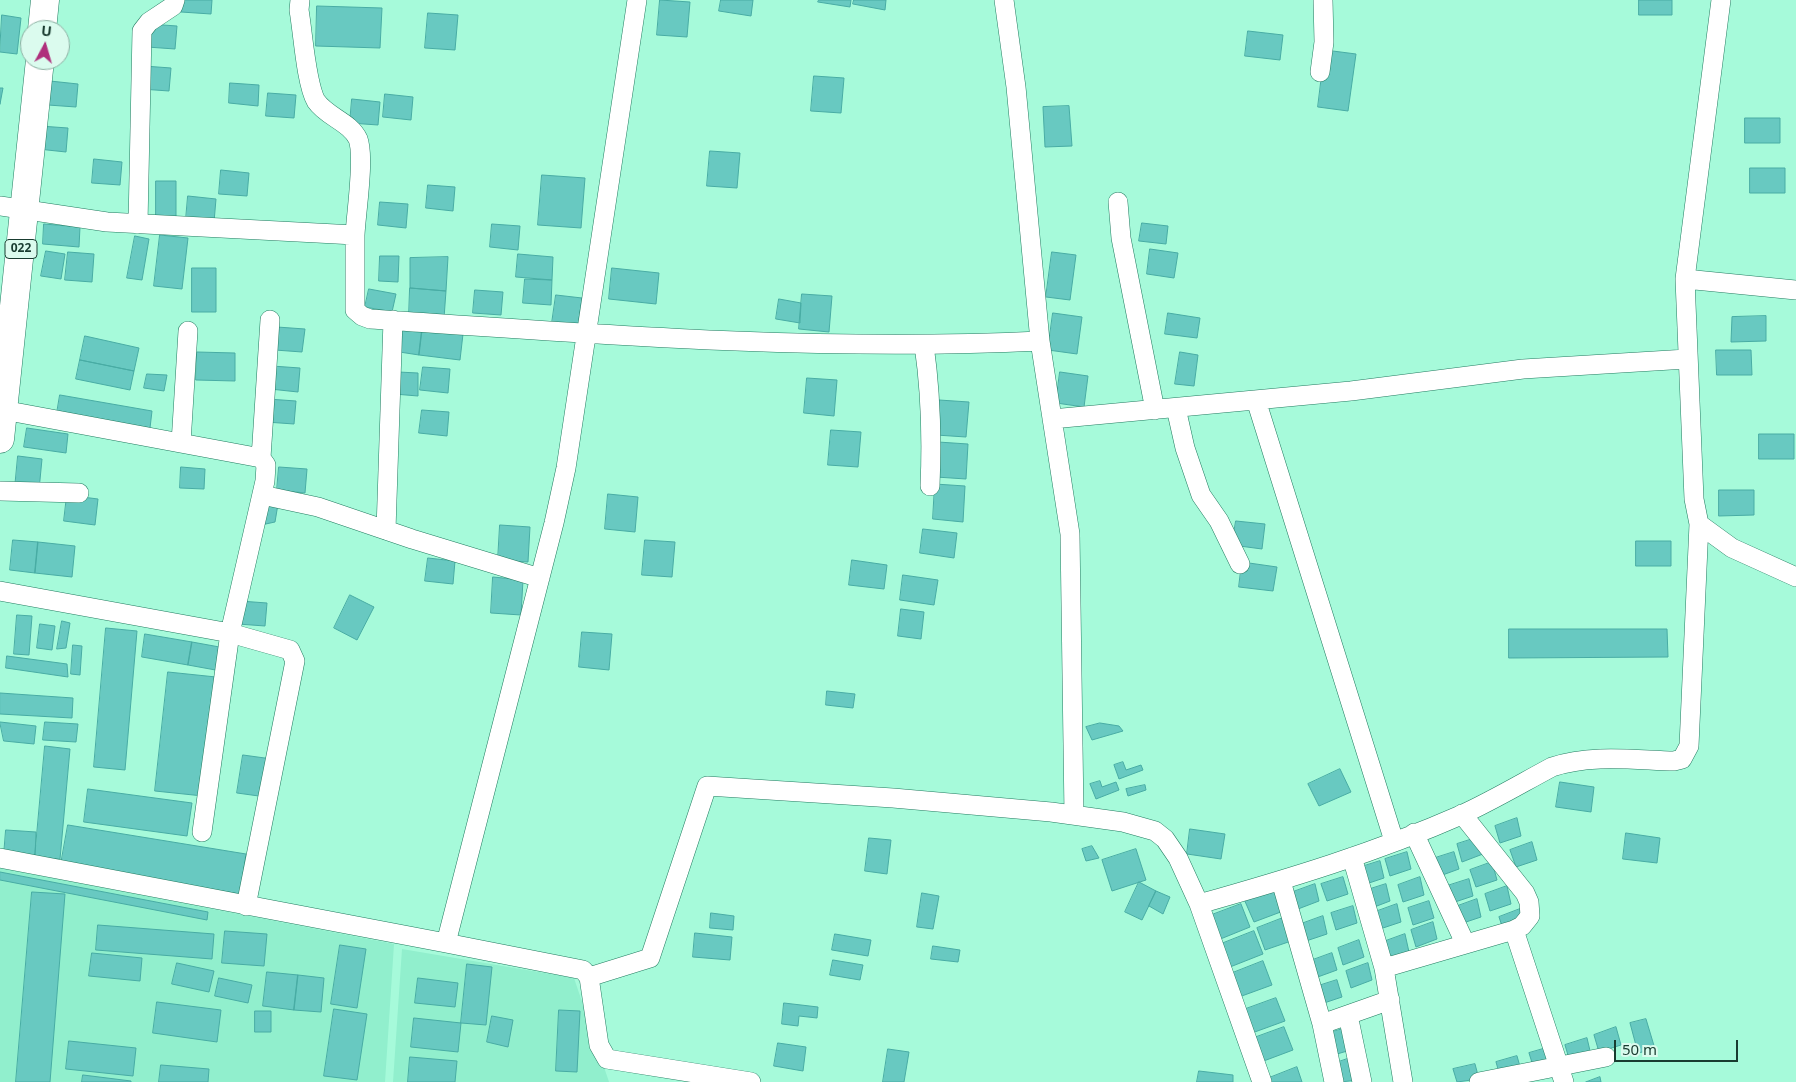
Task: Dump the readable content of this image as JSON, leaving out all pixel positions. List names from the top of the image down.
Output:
{
  "streets": {
    "main road": ["022"]
  },
  "scale_bar": "50 m",
  "north": "top"
}
